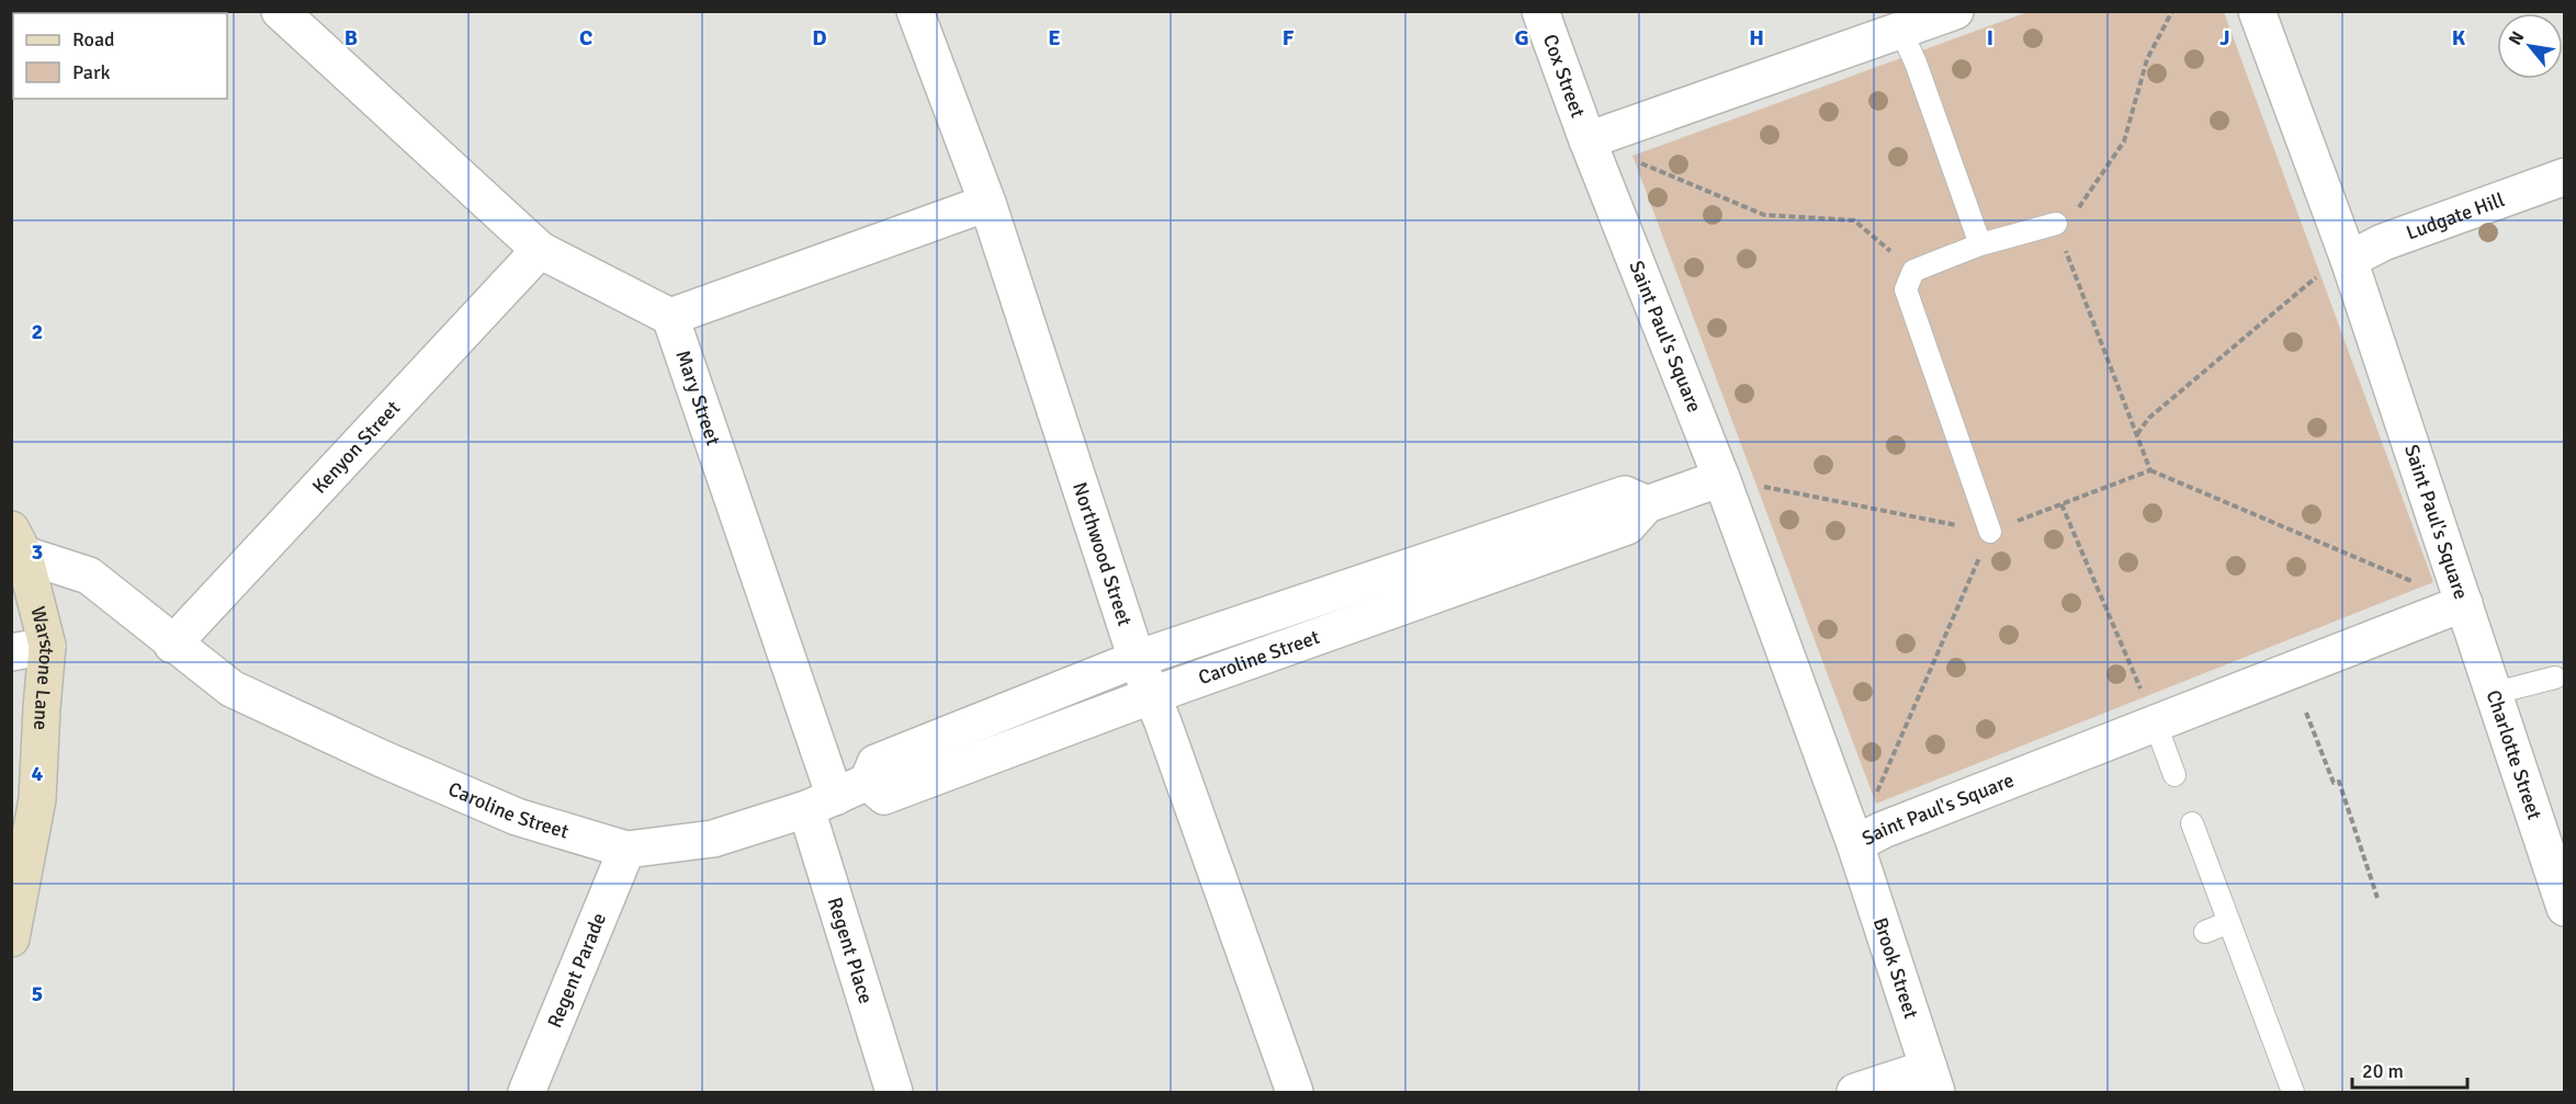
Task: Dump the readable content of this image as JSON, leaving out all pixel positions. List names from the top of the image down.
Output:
{
  "streets": {
    "street": [
      "Cox Street",
      "Ludgate Hill",
      "Saint Paul's Square",
      "Mary Street",
      "Kenyon Street",
      "Northwood Street",
      "Caroline Street",
      "Warstone Lane",
      "Charlotte Street",
      "Regent Place",
      "Brook Street",
      "Regent Parade"
    ]
  },
  "crossings": [
    ["Cox Street", "Saint Paul's Square"],
    ["Ludgate Hill", "Saint Paul's Square"],
    ["Saint Paul's Square", "Caroline Street"],
    ["Saint Paul's Square", "Charlotte Street"],
    ["Saint Paul's Square", "Brook Street"],
    ["Mary Street", "Caroline Street"],
    ["Mary Street", "Regent Place"],
    ["Kenyon Street", "Caroline Street"],
    ["Northwood Street", "Caroline Street"],
    ["Caroline Street", "Warstone Lane"],
    ["Caroline Street", "Regent Place"],
    ["Caroline Street", "Regent Parade"]
  ],
  "legend": ["Road", "Park"],
  "scale_bar": "20 m",
  "north": "top left",
  "grid": {
    "columns": [
      "B",
      "C",
      "D",
      "E",
      "F",
      "G",
      "H",
      "I",
      "J",
      "K"
    ],
    "rows": [
      "2",
      "3",
      "4",
      "5"
    ]
  }
}
